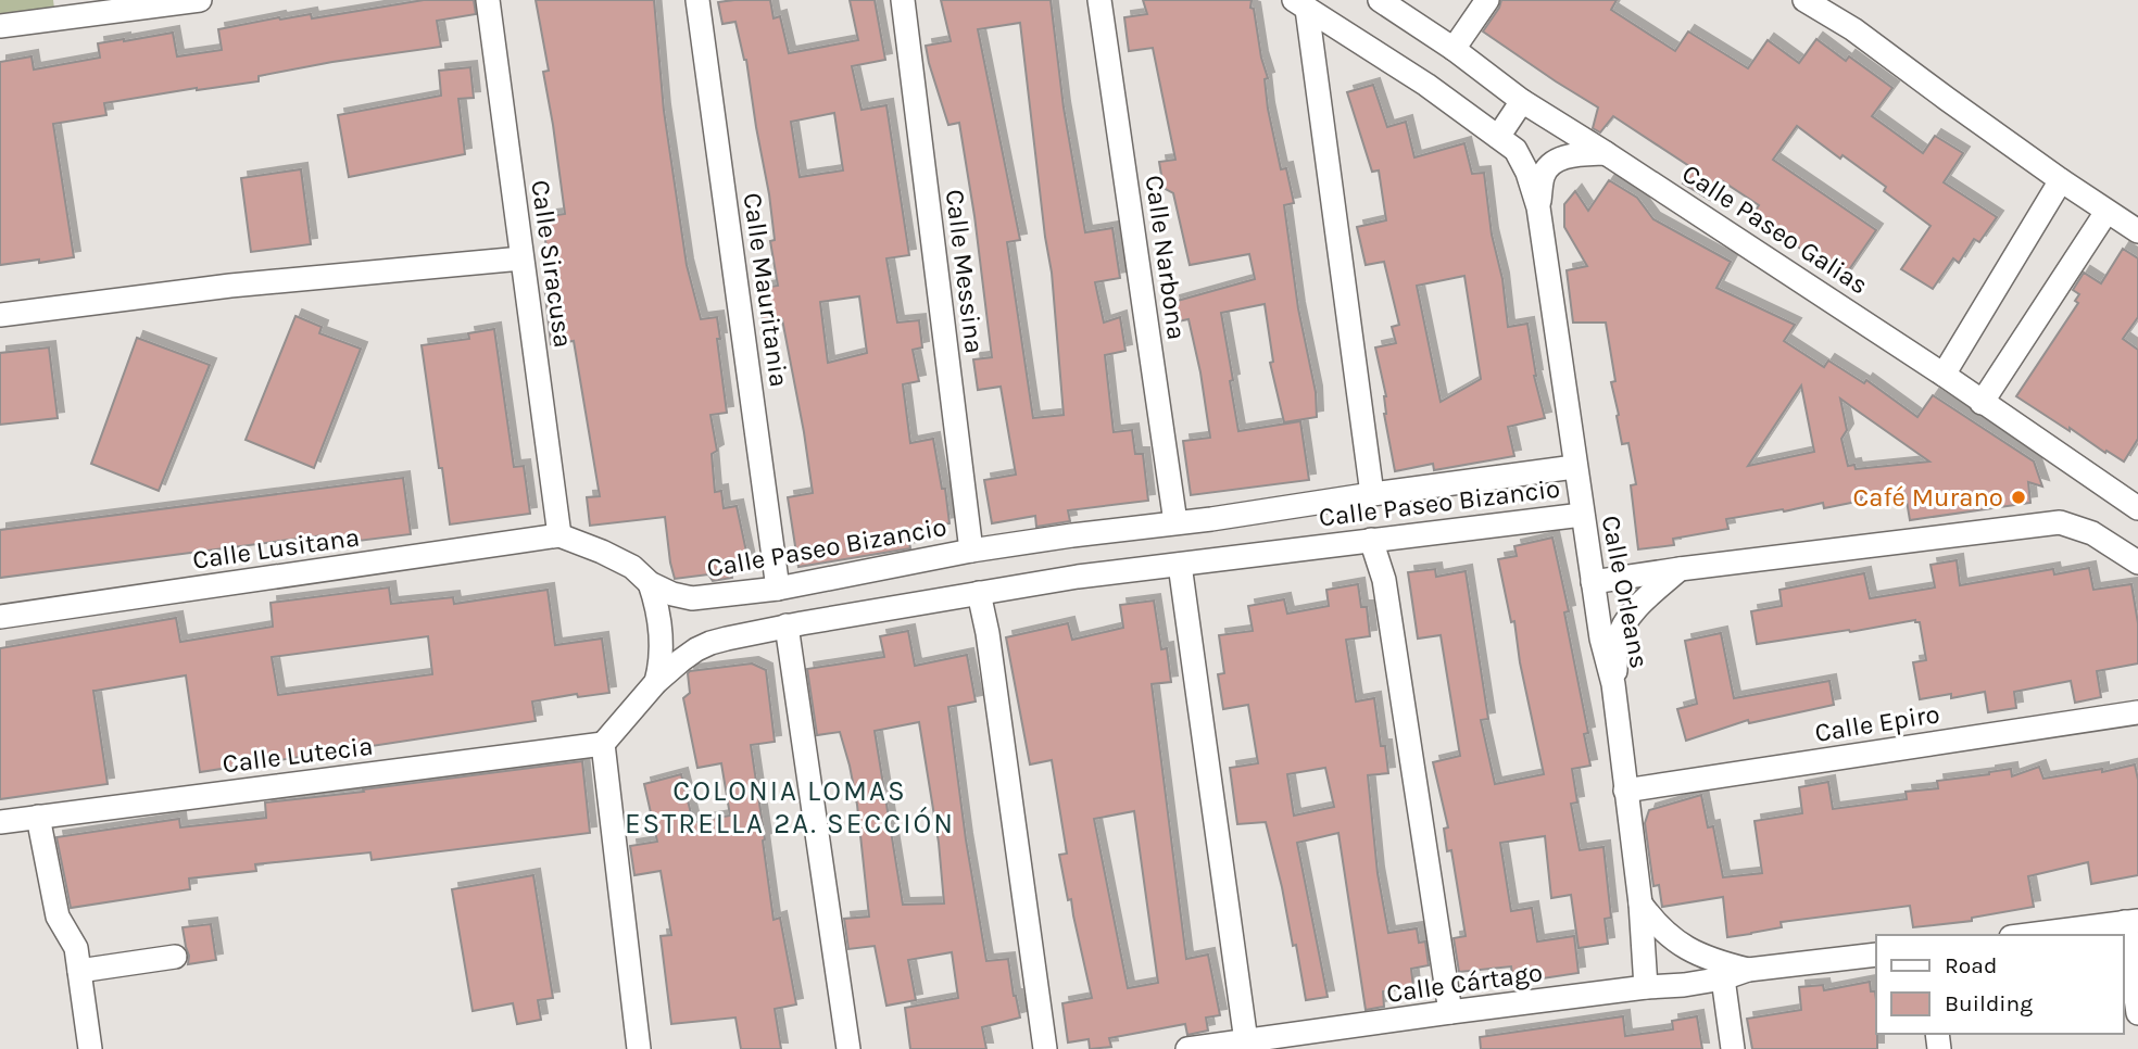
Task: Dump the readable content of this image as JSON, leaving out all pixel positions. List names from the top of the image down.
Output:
{
  "streets": {
    "street": [
      "Calle Paseo Galias",
      "Calle Narbona",
      "Calle Siracusa",
      "Calle Messina",
      "Calle Mauritania",
      "Calle Paseo Bizancio",
      "Calle Lusitana",
      "Calle Orleans",
      "Calle Epiro",
      "Calle Lutecia",
      "Calle Cártago"
    ]
  },
  "crossings": [
    ["Calle Narbona", "Calle Paseo Bizancio"],
    ["Calle Siracusa", "Calle Paseo Bizancio"],
    ["Calle Siracusa", "Calle Lusitana"],
    ["Calle Messina", "Calle Paseo Bizancio"],
    ["Calle Mauritania", "Calle Paseo Bizancio"],
    ["Calle Paseo Bizancio", "Calle Lusitana"],
    ["Calle Paseo Bizancio", "Calle Orleans"],
    ["Calle Paseo Bizancio", "Calle Lutecia"],
    ["Calle Orleans", "Calle Epiro"],
    ["Calle Orleans", "Calle Cártago"]
  ],
  "districts": ["COLONIA LOMAS ESTRELLA 2A. SECCIÓN"],
  "places": ["Café Murano"],
  "legend": ["Road", "Building"]
}
